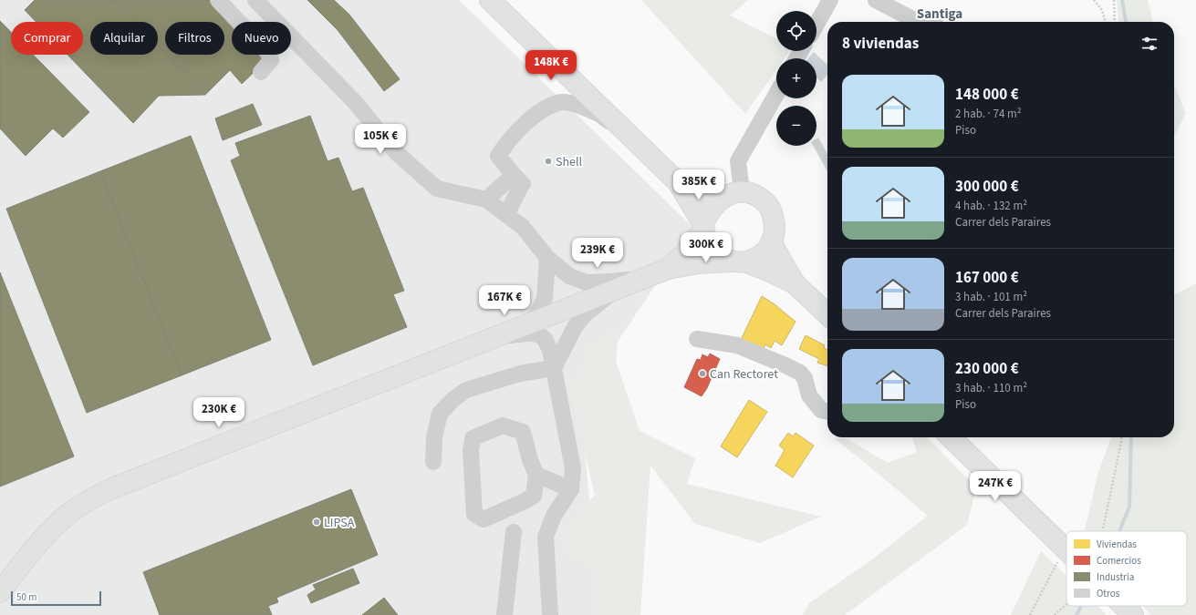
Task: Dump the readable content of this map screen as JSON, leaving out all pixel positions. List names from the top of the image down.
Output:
{
  "districts": ["Santiga"],
  "places": ["Shell", "Can Rectoret", "LIPSA"],
  "legend": [
    "Viviendas",
    "Comercios",
    "Industria",
    "Otros"
  ],
  "scale_bar": "50 m",
  "page": {
    "map_buttons": ["+", "−"],
    "chip": [
      "Comprar",
      "Alquilar",
      "Filtros",
      "Nuevo"
    ],
    "heading": "8 viviendas",
    "price": [
      "148K €",
      "105K €",
      "385K €",
      "300K €",
      "239K €",
      "167K €",
      "230K €",
      "247K €"
    ],
    "list": [
      {
        "name": "148 000 €",
        "note": "2 hab. · 74 m² · Piso"
      },
      {
        "name": "300 000 €",
        "note": "4 hab. · 132 m² · Carrer dels Paraires"
      },
      {
        "name": "167 000 €",
        "note": "3 hab. · 101 m² · Carrer dels Paraires"
      },
      {
        "name": "230 000 €",
        "note": "3 hab. · 110 m² · Piso"
      }
    ],
    "scale": "50 m"
  }
}
